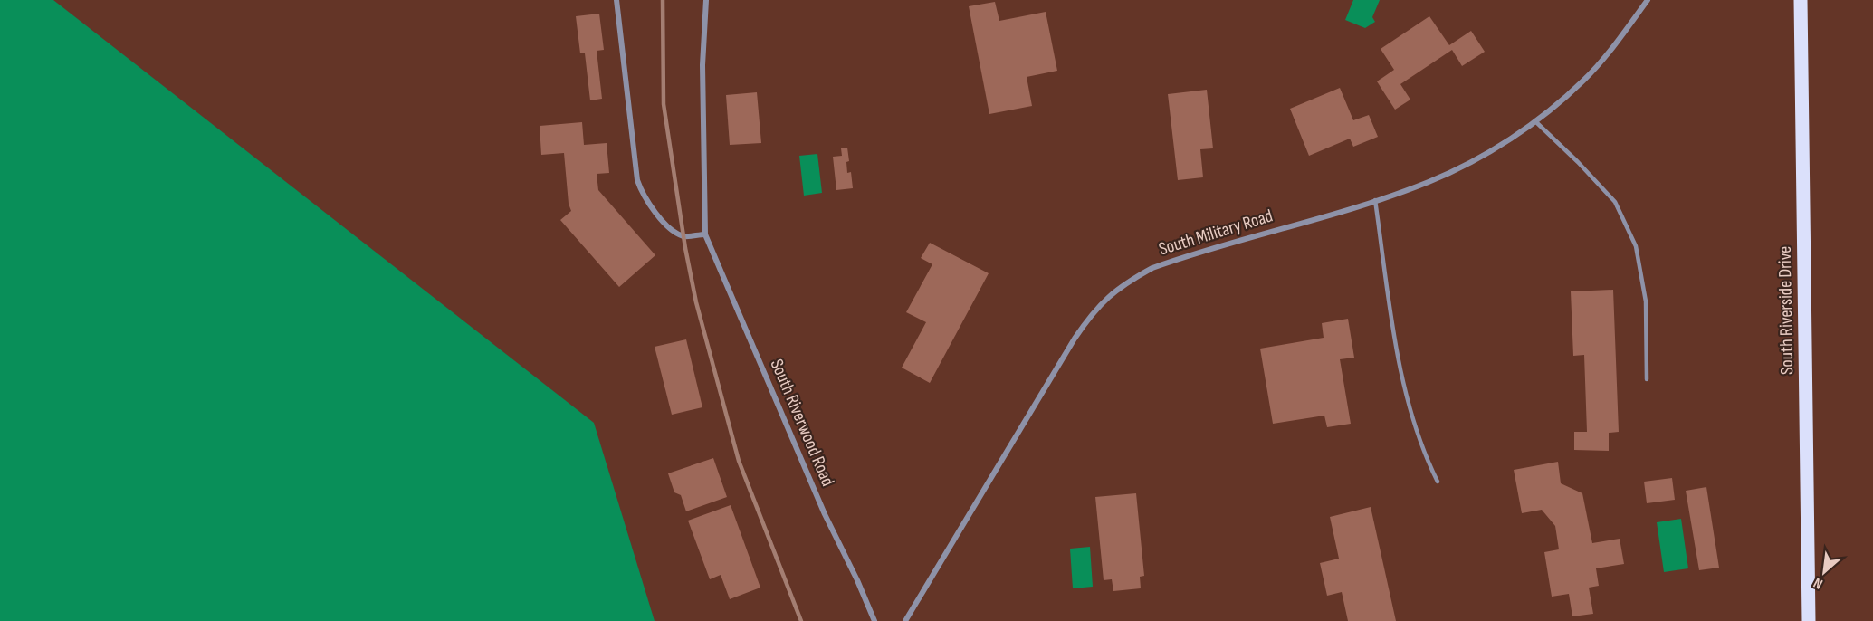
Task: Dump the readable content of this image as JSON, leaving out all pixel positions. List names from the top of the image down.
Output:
{
  "streets": {
    "main road": ["South Riverside Drive"],
    "street": ["South Military Road", "South Riverwood Road"]
  },
  "north": "bottom left"
}
